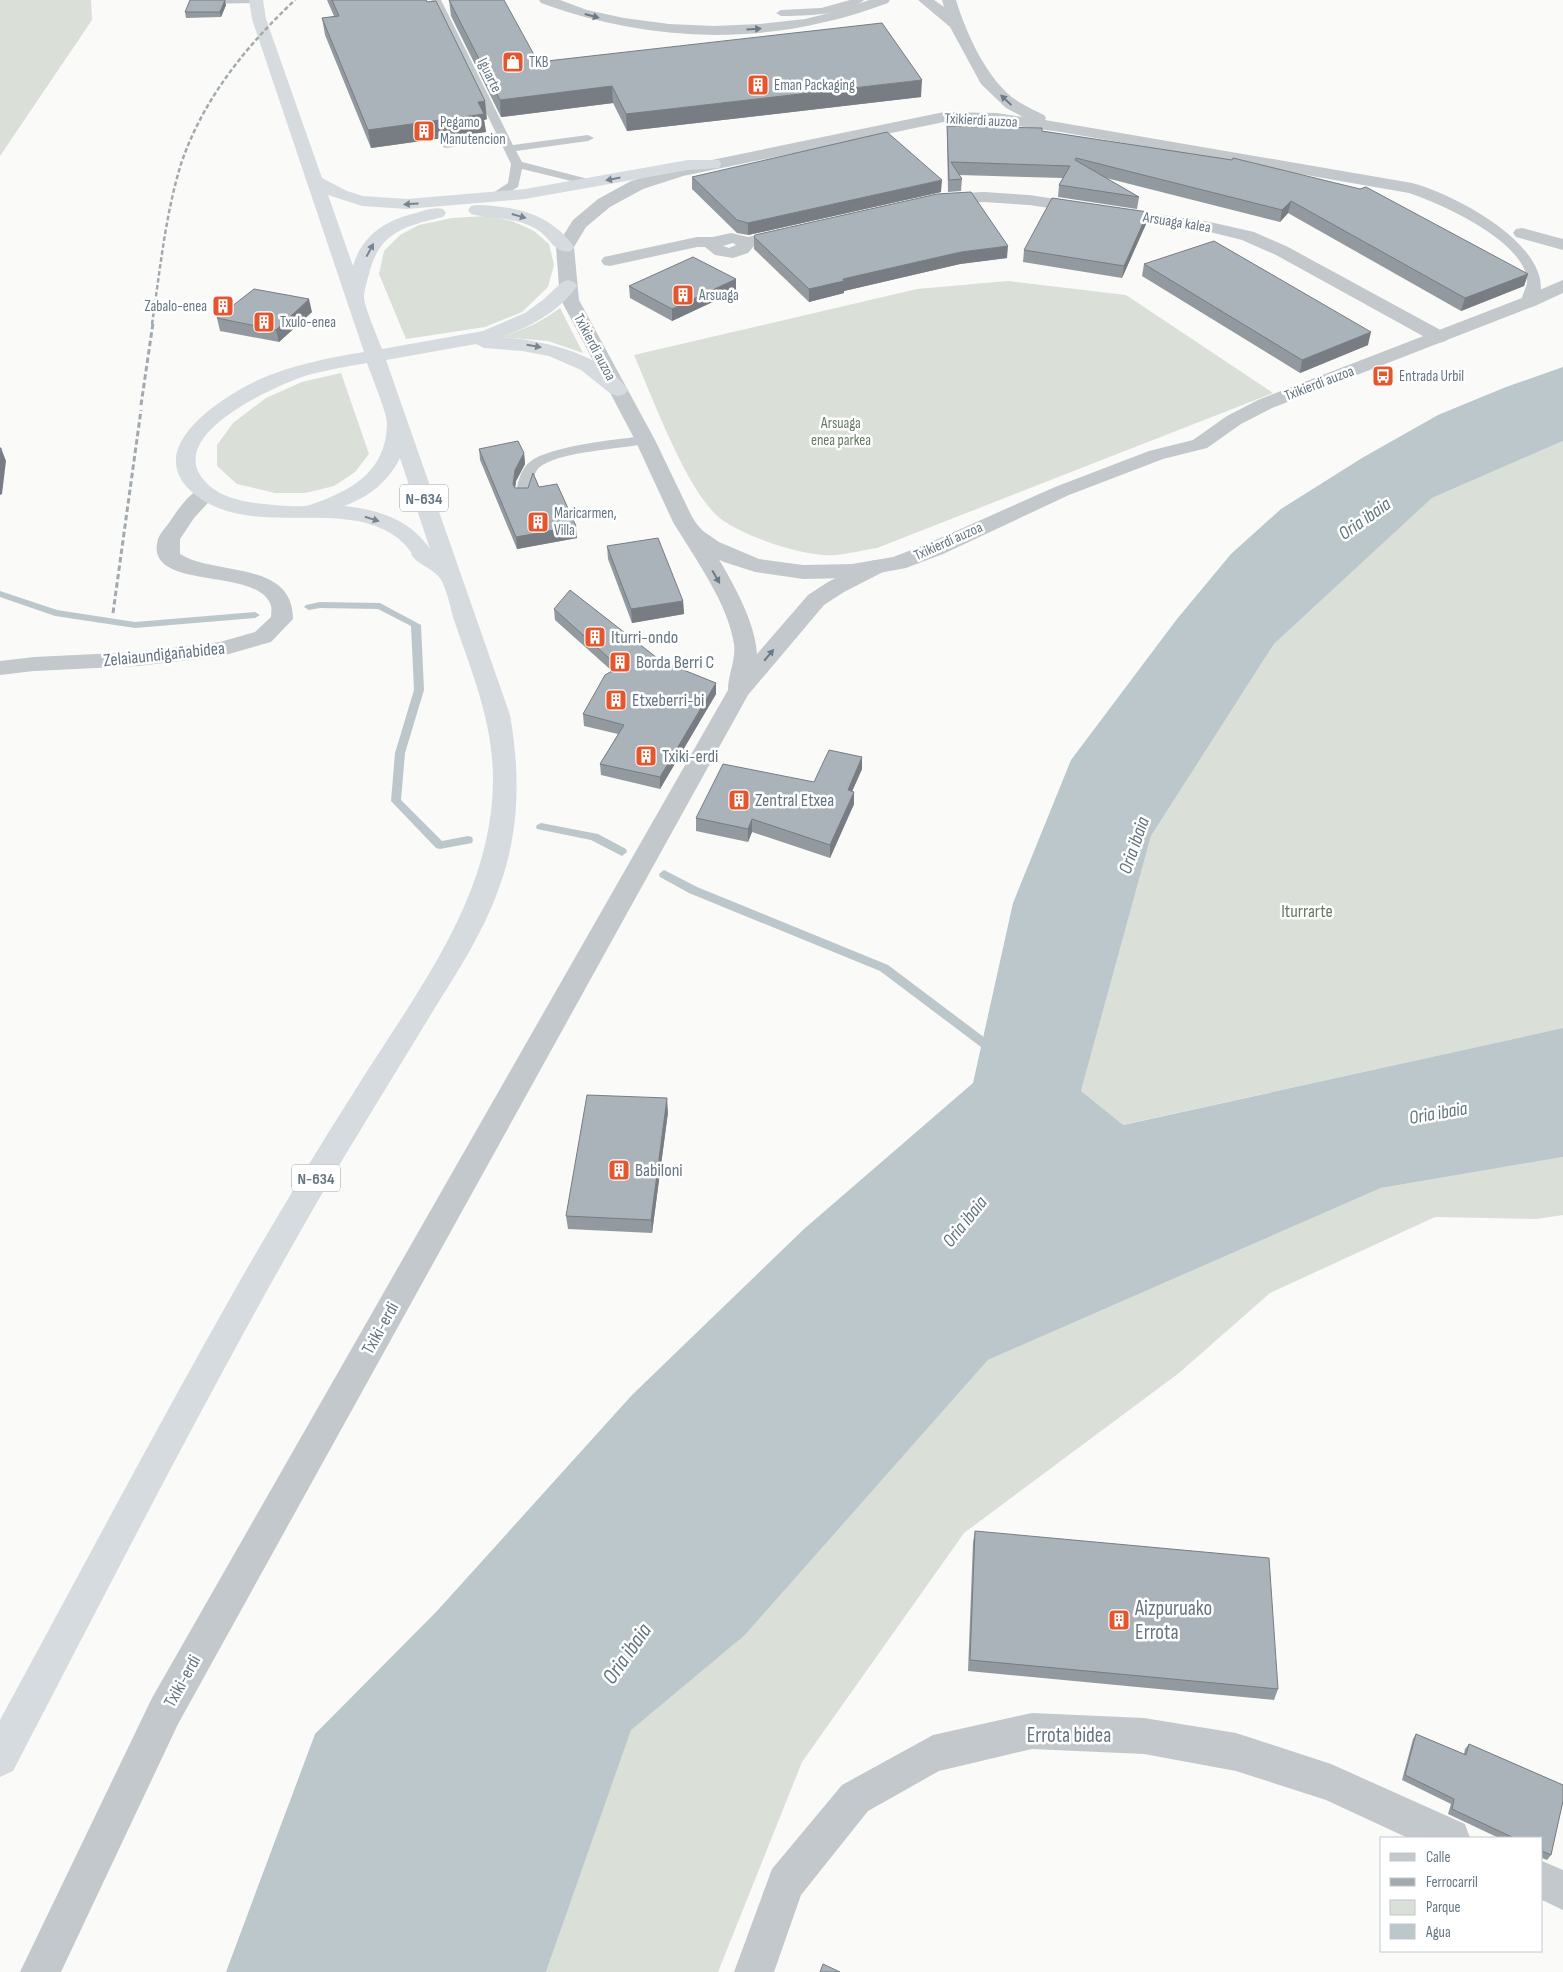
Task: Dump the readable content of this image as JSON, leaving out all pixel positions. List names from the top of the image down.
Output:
{
  "streets": {
    "highway": ["N-634"],
    "street": [
      "Txikierdi auzoa",
      "Arsuaga kalea",
      "Zelaiaundigañabidea",
      "Txiki-erdi",
      "Errota bidea"
    ],
    "lane": ["Iguarte"]
  },
  "crossings": [
    ["Txikierdi auzoa", "Arsuaga kalea"]
  ],
  "water": ["Oria ibaia"],
  "parks": ["Arsuaga enea parkea", "Iturrarte"],
  "places": {
    "shop": ["TKB"],
    "building": [
      "Eman Packaging",
      "Pegamo Manutencion",
      "Arsuaga",
      "Zabalo-enea",
      "Txulo-enea",
      "Maricarmen, Villa",
      "Iturri-ondo",
      "Borda Berri C",
      "Etxeberri-bi",
      "Txiki-erdi",
      "Zentral Etxea",
      "Babiloni",
      "Aizpuruako Errota"
    ],
    "bus stop": ["Entrada Urbil"]
  },
  "legend": [
    "Calle",
    "Ferrocarril",
    "Parque",
    "Agua"
  ]
}
